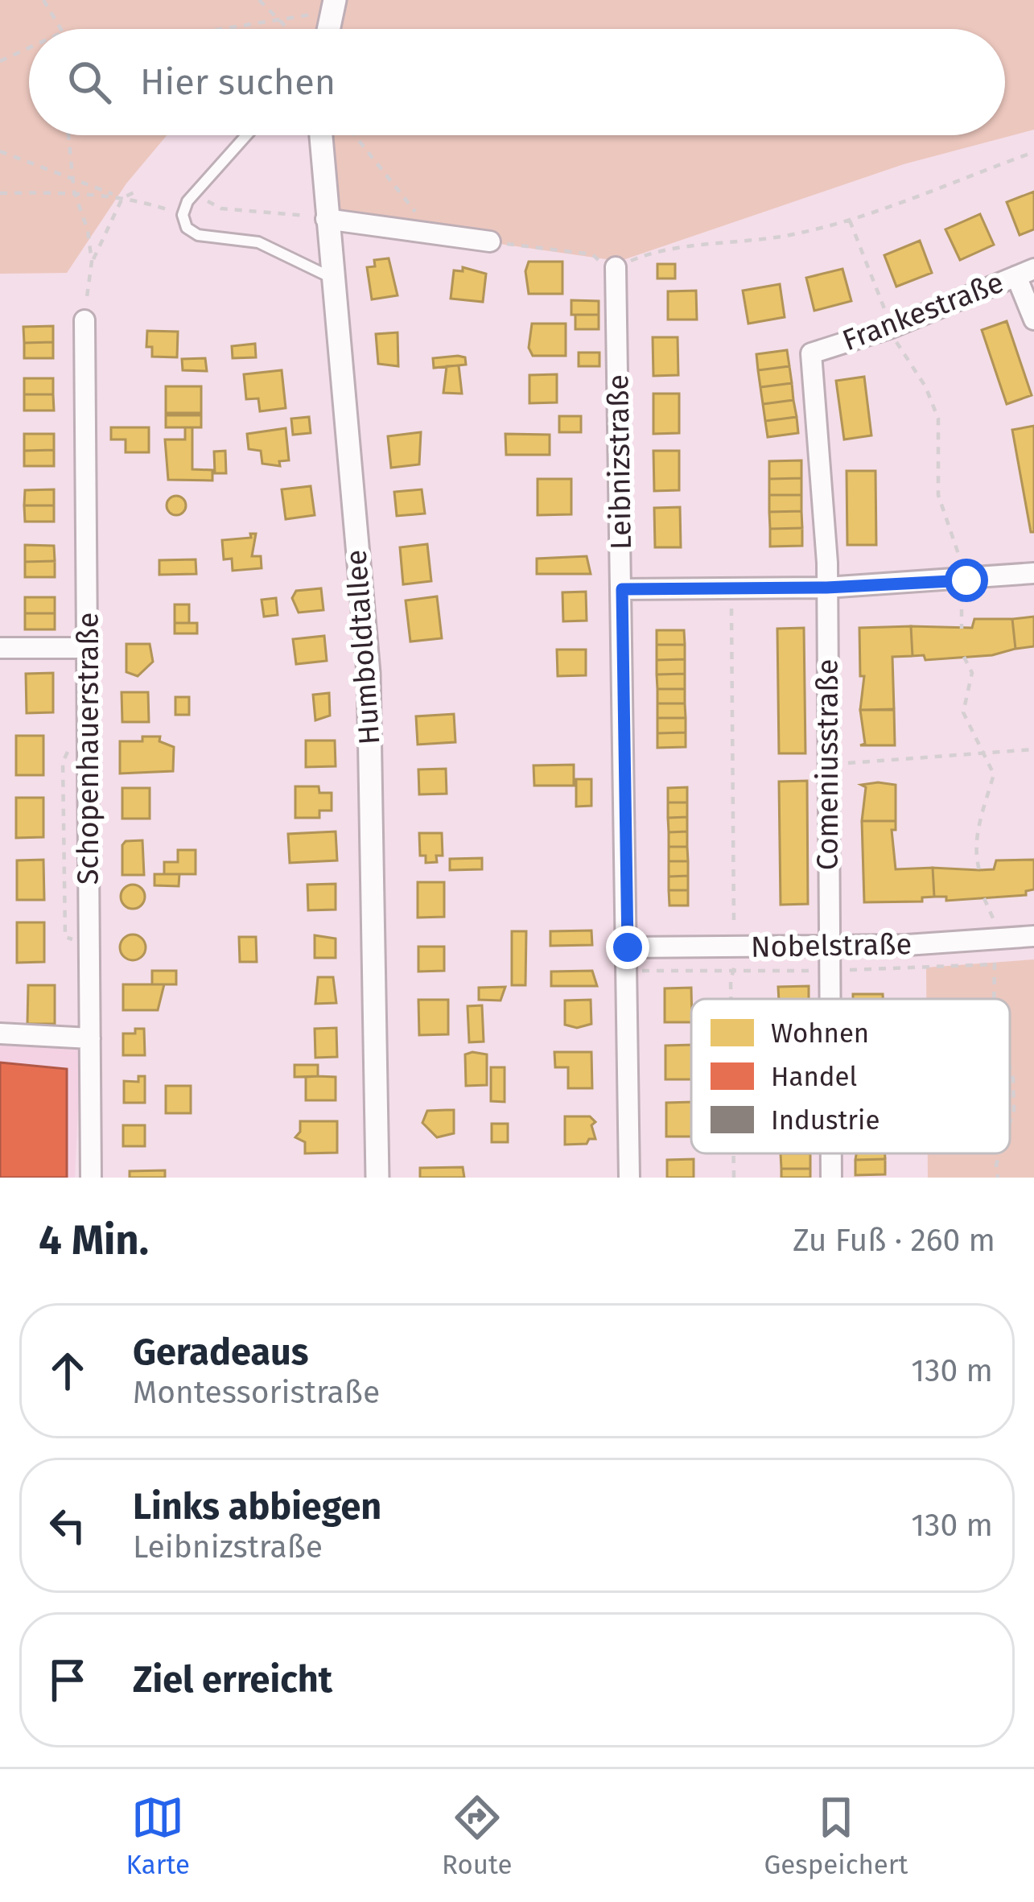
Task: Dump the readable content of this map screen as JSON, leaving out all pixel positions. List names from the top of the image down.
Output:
{
  "streets": {
    "street": [
      "Frankestraße",
      "Leibnizstraße",
      "Humboldtallee",
      "Schopenhauerstraße",
      "Comeniusstraße",
      "Nobelstraße"
    ]
  },
  "crossings": [
    ["Frankestraße", "Comeniusstraße"],
    ["Leibnizstraße", "Nobelstraße"],
    ["Comeniusstraße", "Nobelstraße"]
  ],
  "legend": ["Wohnen", "Handel", "Industrie"],
  "page": {
    "search": "Hier suchen",
    "heading": ["4 Min.", "Zu Fuß · 260 m"],
    "list": [
      ["Geradeaus", "Montessoristraße", "130 m"],
      ["Links abbiegen", "Leibnizstraße", "130 m"],
      "Ziel erreicht"
    ],
    "nav": ["Karte", "Route", "Gespeichert"]
  }
}
